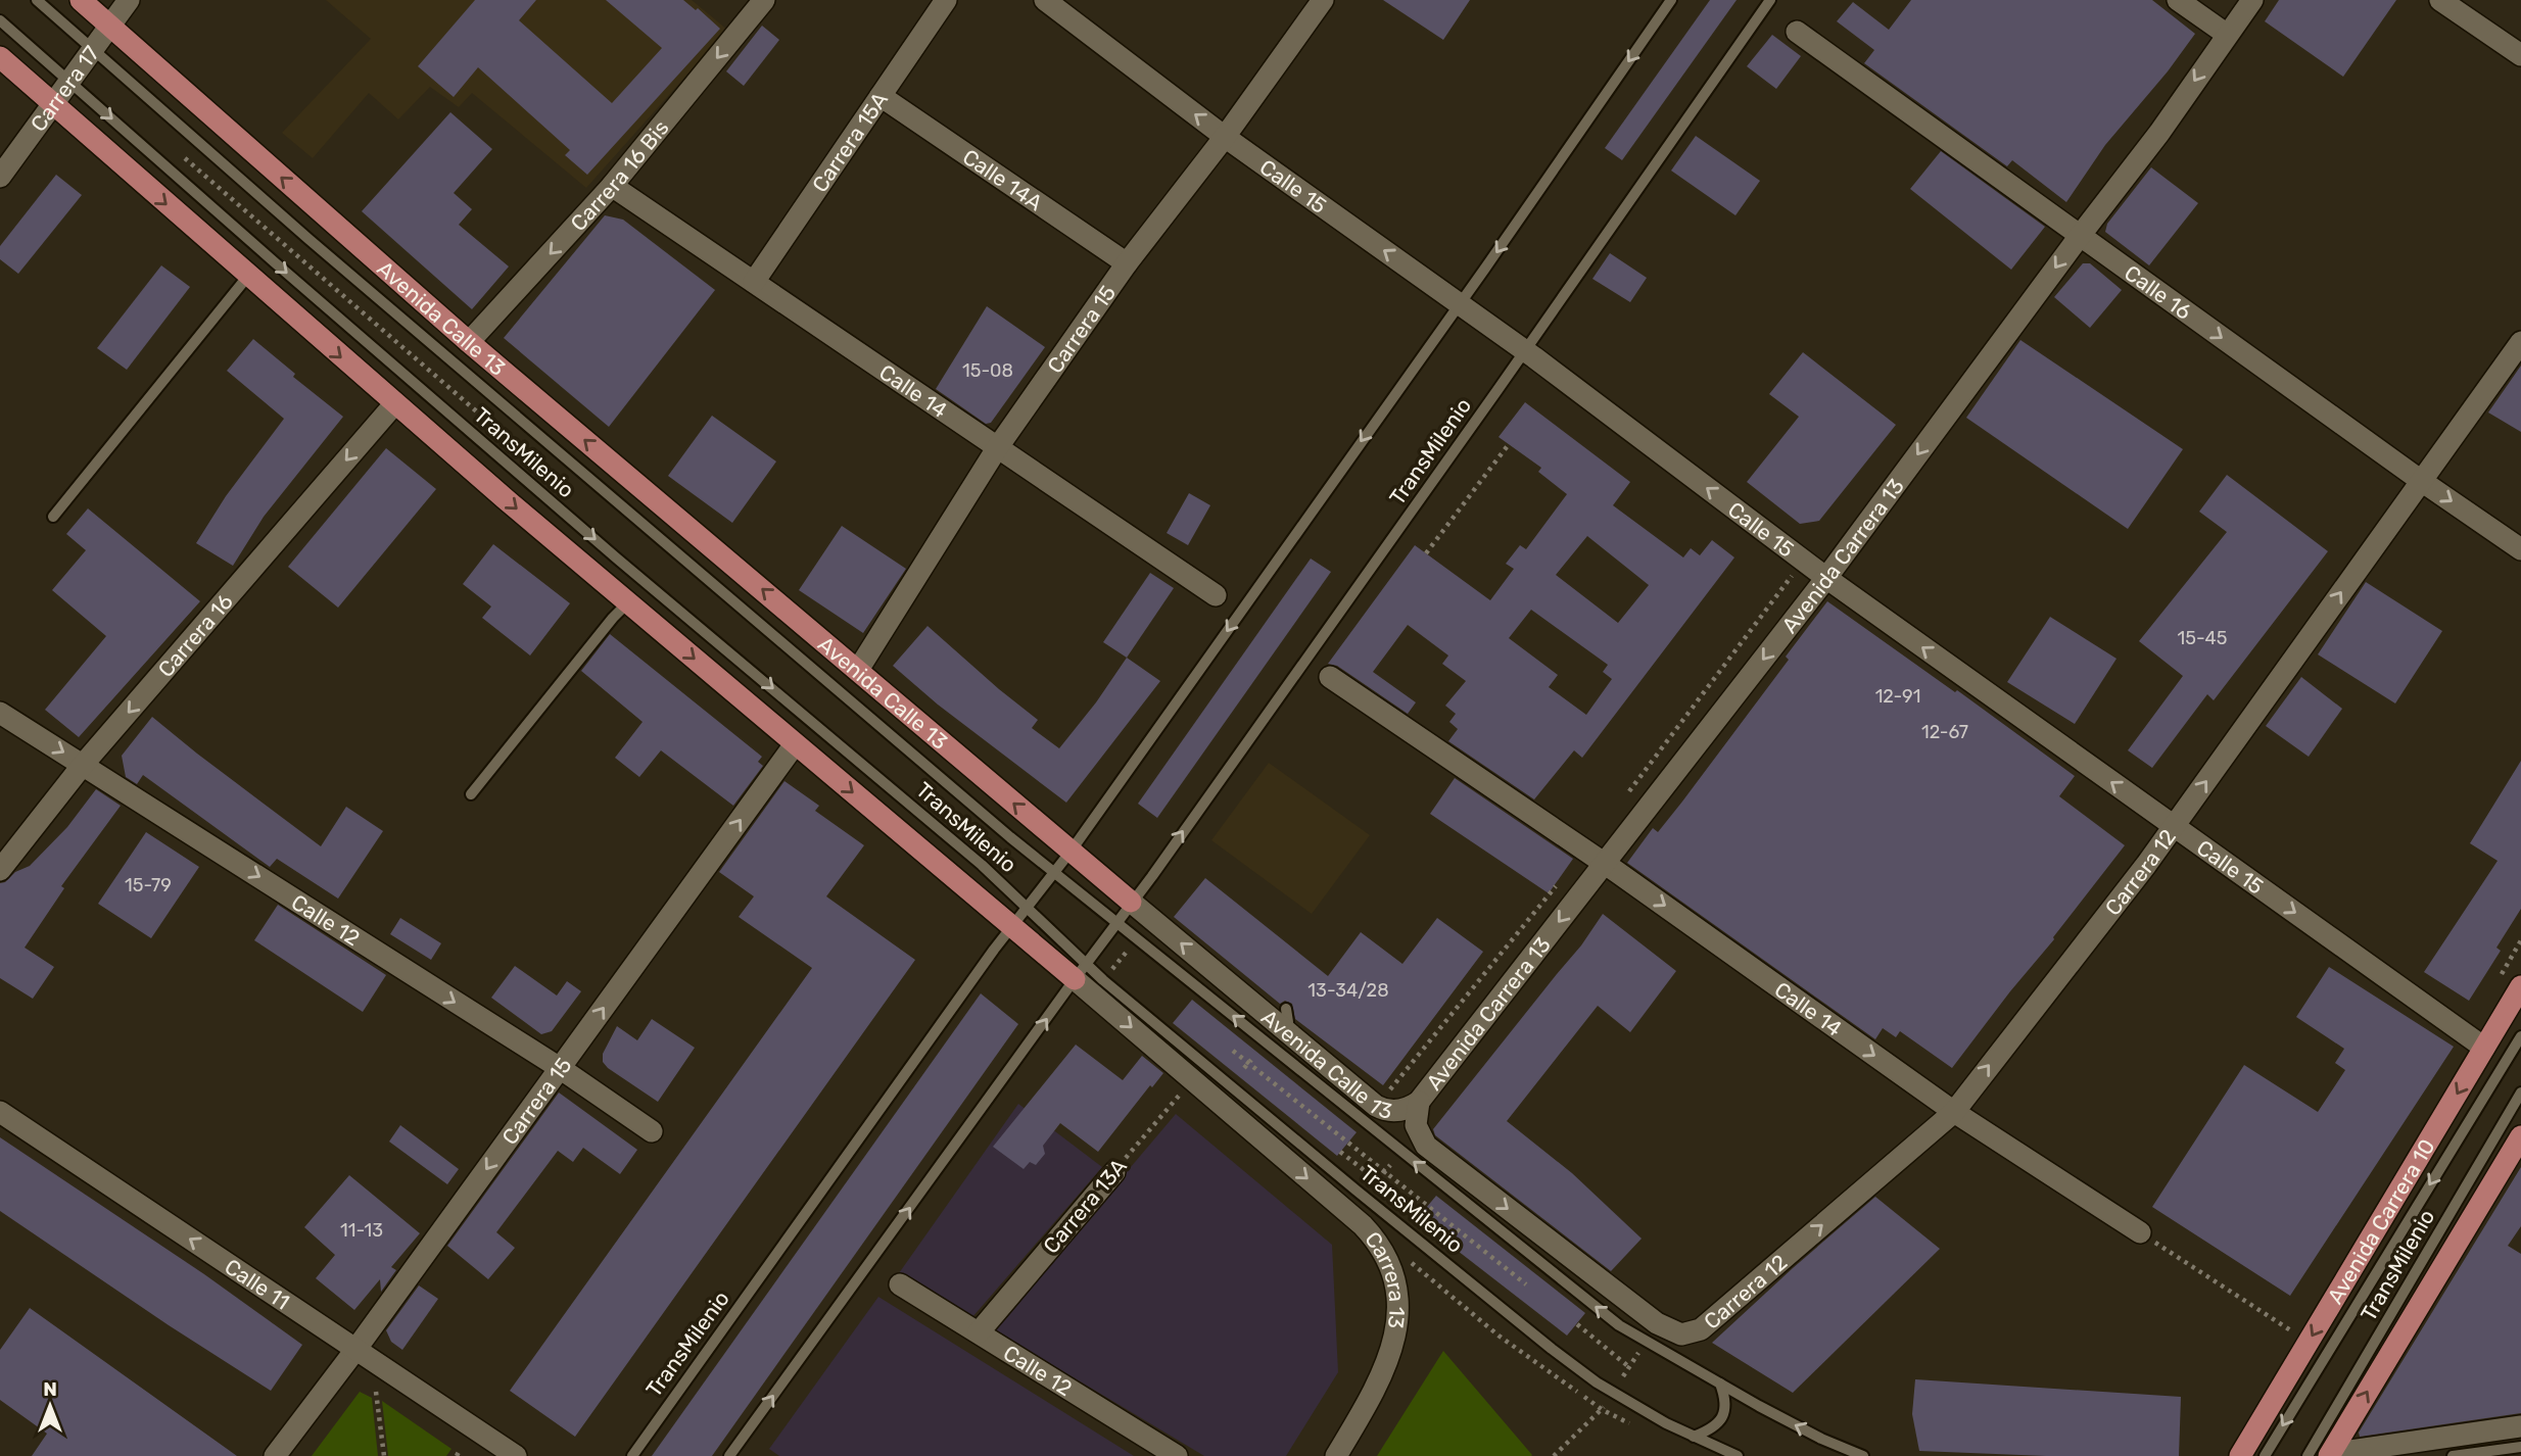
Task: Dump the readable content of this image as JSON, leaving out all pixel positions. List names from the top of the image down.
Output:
{
  "streets": {
    "main road": ["Avenida Calle 13", "Avenida Carrera 10"],
    "street": [
      "Carrera 17",
      "Carrera 15A",
      "Carrera 16 Bis",
      "Calle 14A",
      "Calle 15",
      "Calle 16",
      "Carrera 15",
      "Calle 14",
      "Avenida Carrera 13",
      "Carrera 16",
      "Carrera 12",
      "Calle 12",
      "Carrera 13A",
      "Carrera 13",
      "Calle 11"
    ],
    "lane": ["TransMilenio"]
  },
  "crossings": [
    ["Carrera 17", "Avenida Calle 13"],
    ["Carrera 17", "TransMilenio"],
    ["Carrera 15A", "Calle 14A"],
    ["Carrera 15A", "Calle 14"],
    ["Carrera 16 Bis", "Avenida Calle 13"],
    ["Carrera 16 Bis", "Calle 14"],
    ["Calle 14A", "Carrera 15"],
    ["Calle 15", "Carrera 15"],
    ["Calle 15", "TransMilenio"],
    ["Calle 15", "Avenida Carrera 13"],
    ["Calle 15", "Carrera 12"],
    ["Calle 15", "Avenida Carrera 10"],
    ["Calle 16", "Avenida Carrera 13"],
    ["Calle 16", "Carrera 12"],
    ["Avenida Calle 13", "Carrera 15"],
    ["Avenida Calle 13", "TransMilenio"],
    ["Avenida Calle 13", "Avenida Carrera 13"],
    ["Avenida Calle 13", "Carrera 12"],
    ["Carrera 15", "Calle 14"],
    ["Carrera 15", "Calle 12"],
    ["Carrera 15", "Calle 11"],
    ["Calle 14", "Avenida Carrera 13"],
    ["Calle 14", "Carrera 12"],
    ["Carrera 16", "Calle 12"],
    ["Calle 12", "Carrera 13A"],
    ["Carrera 13A", "Carrera 13"]
  ],
  "one_way": [
    "Carrera 16 Bis",
    "Calle 16",
    "Avenida Carrera 13",
    "Carrera 16",
    "Carrera 12",
    "Calle 12",
    "Carrera 13",
    "Calle 11"
  ],
  "house_numbers": [
    "15-08",
    "15-45",
    "12-91",
    "12-67",
    "15-79",
    "13-34/28",
    "11-13"
  ],
  "north": "top"
}
